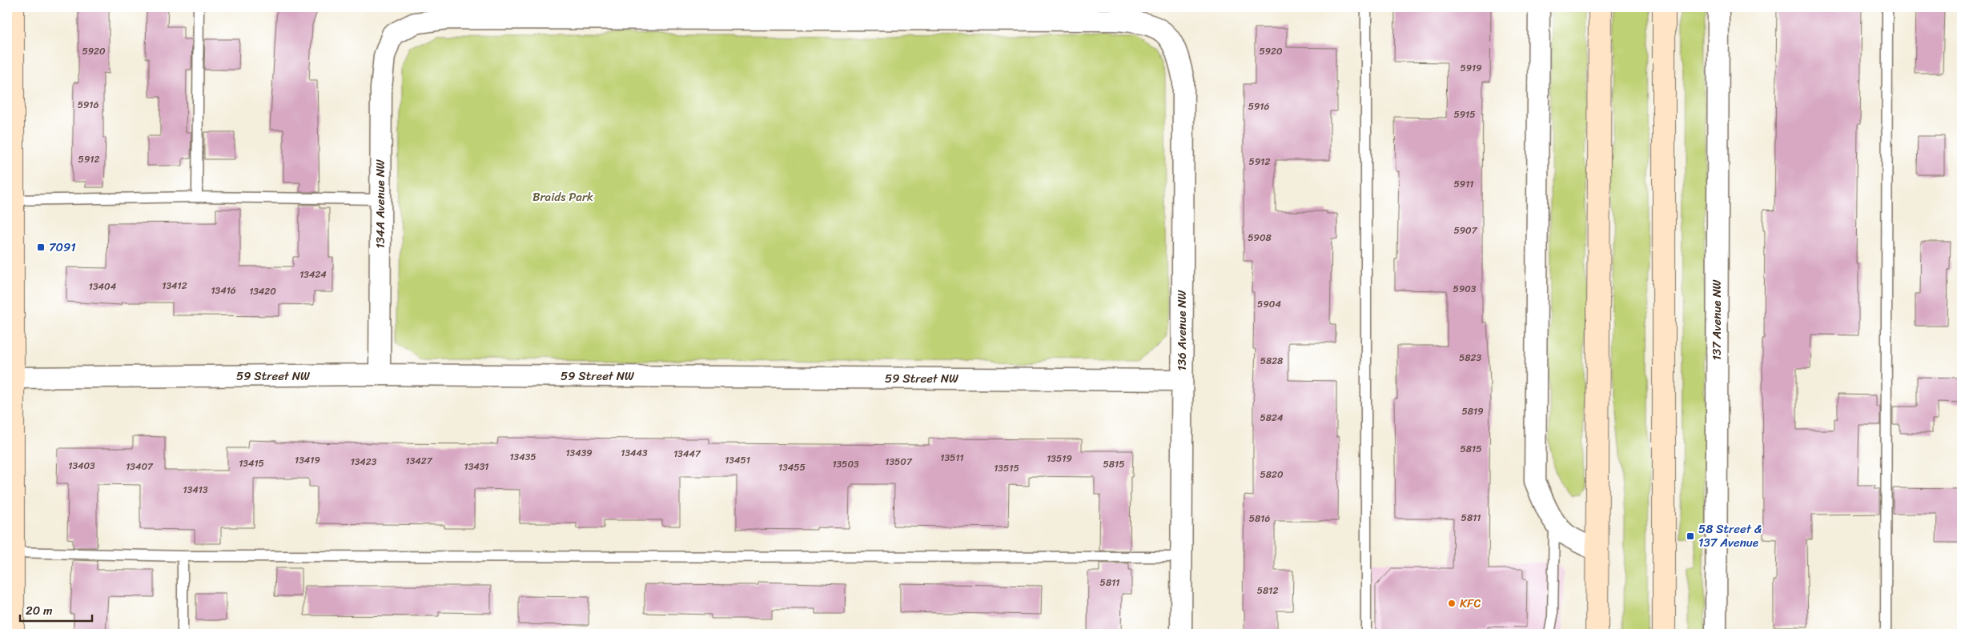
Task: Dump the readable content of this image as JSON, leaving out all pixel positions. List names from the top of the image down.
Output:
{
  "streets": {
    "street": [
      "134A Avenue NW",
      "137 Avenue NW",
      "136 Avenue NW",
      "59 Street NW"
    ]
  },
  "crossings": [
    ["134A Avenue NW", "136 Avenue NW"],
    ["134A Avenue NW", "59 Street NW"],
    ["136 Avenue NW", "59 Street NW"]
  ],
  "parks": ["Braids Park"],
  "places": {
    "transit": ["7091", "58 Street & 137 Avenue"],
    "other": ["KFC"]
  },
  "house_numbers": [
    "5920",
    "5920",
    "5919",
    "5916",
    "5916",
    "5915",
    "5912",
    "5912",
    "5911",
    "5907",
    "5908",
    "13424",
    "13412",
    "13404",
    "5903",
    "13416",
    "13420",
    "5904",
    "5823",
    "5828",
    "5819",
    "5824",
    "5815",
    "13439",
    "13443",
    "13447",
    "13435",
    "13511",
    "13519",
    "13419",
    "13451",
    "13427",
    "13423",
    "13507",
    "13415",
    "13503",
    "5815",
    "13403",
    "13407",
    "13431",
    "13455",
    "13515",
    "5820",
    "13413",
    "5811",
    "5816",
    "5811",
    "5812"
  ],
  "scale_bar": "20 m"
}
